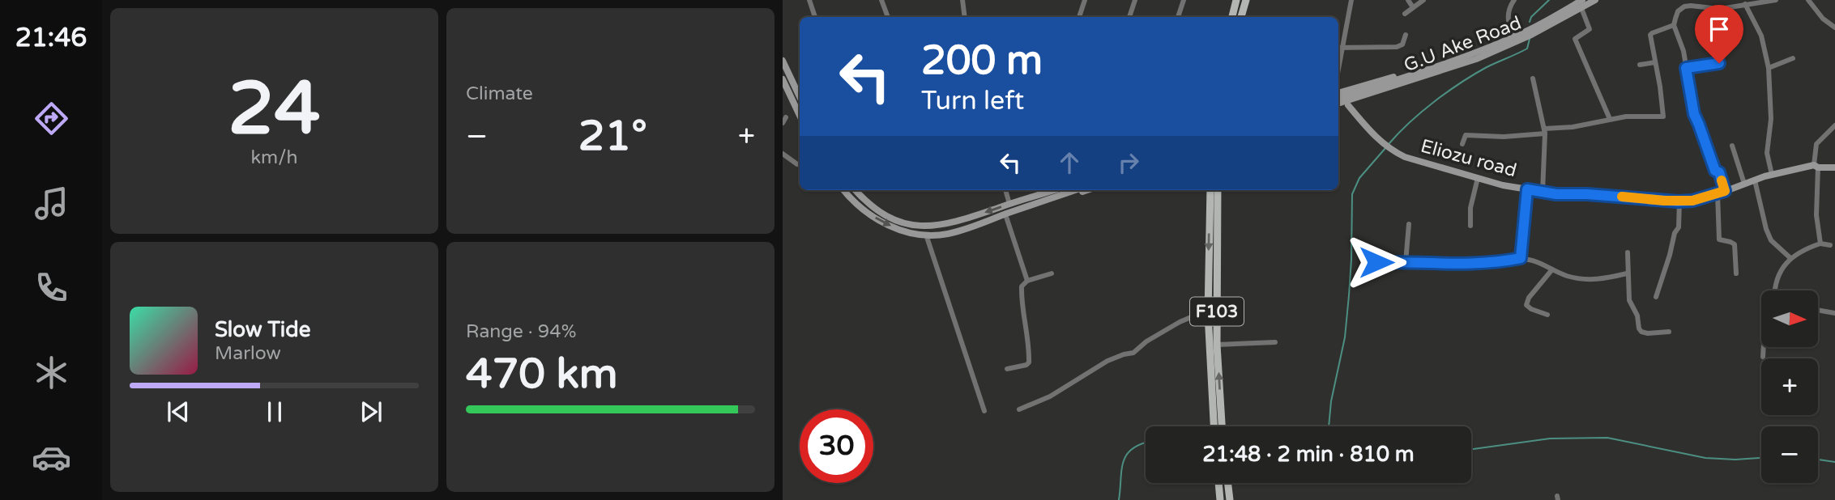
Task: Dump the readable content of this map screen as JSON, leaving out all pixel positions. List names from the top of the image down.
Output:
{
  "streets": {
    "main road": ["G.U Ake Road", "Eliozu road", "F103"]
  },
  "north": "right",
  "page": {
    "tabs": "21:46",
    "tile": [
      ["24", "km/h"],
      "Climate",
      ["Range · 94%", "470 km"]
    ],
    "turn": ["200 m", "Turn left"],
    "heat": ["−", "21°", "+"],
    "map_buttons": ["+", "−"],
    "song": ["Slow Tide", "Marlow"],
    "limit": "30",
    "trip": "21:48 · 2 min · 810 m"
  }
}
